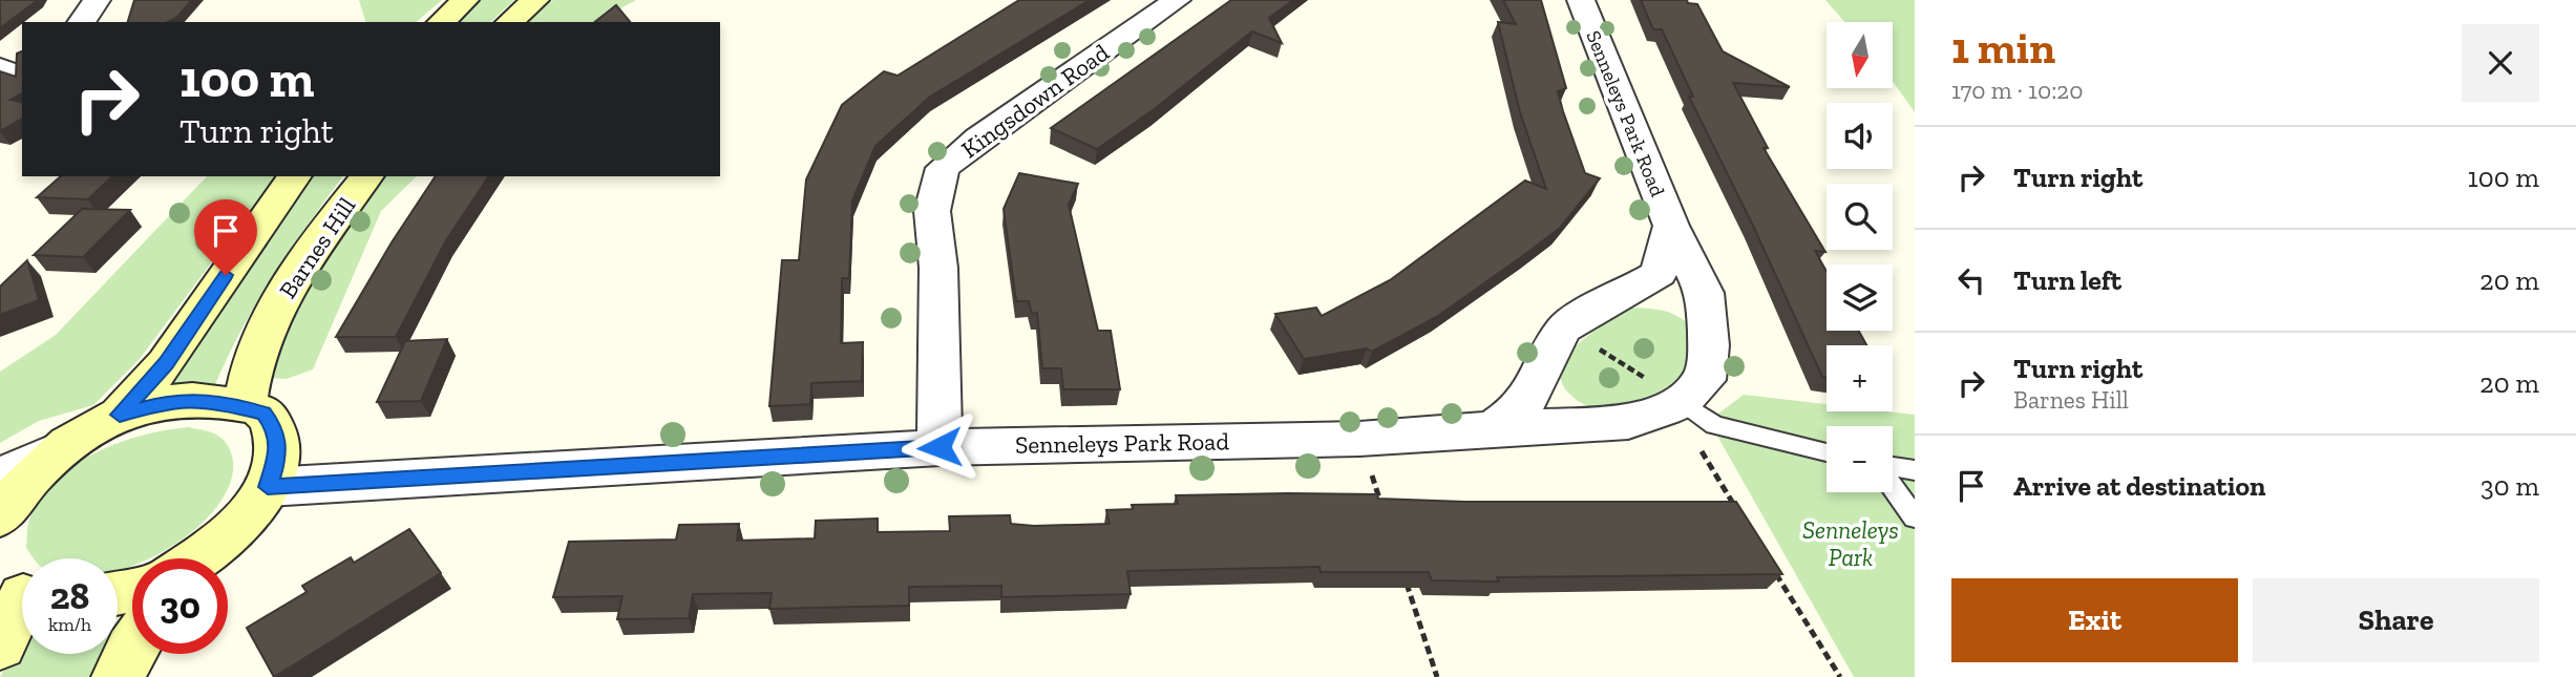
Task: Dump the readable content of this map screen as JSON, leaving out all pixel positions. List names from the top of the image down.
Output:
{
  "streets": {
    "main road": ["Barnes Hill"],
    "street": ["Kingsdown Road", "Senneleys Park Road"]
  },
  "crossings": [
    ["Kingsdown Road", "Senneleys Park Road"]
  ],
  "parks": ["Senneleys Park"],
  "north": "bottom",
  "page": {
    "heading": ["1 min", "170 m · 10:20"],
    "map_buttons": ["+", "−"],
    "turn": ["100 m", "Turn right"],
    "list": [
      {
        "name": "Turn right",
        "value": "100 m"
      },
      {
        "name": "Turn left",
        "value": "20 m"
      },
      {
        "name": "Turn right",
        "note": "Barnes Hill",
        "value": "20 m"
      },
      {
        "name": "Arrive at destination",
        "value": "30 m"
      }
    ],
    "speed": "28 km/h",
    "limit": "30",
    "buttons": ["Exit", "Share"]
  }
}
